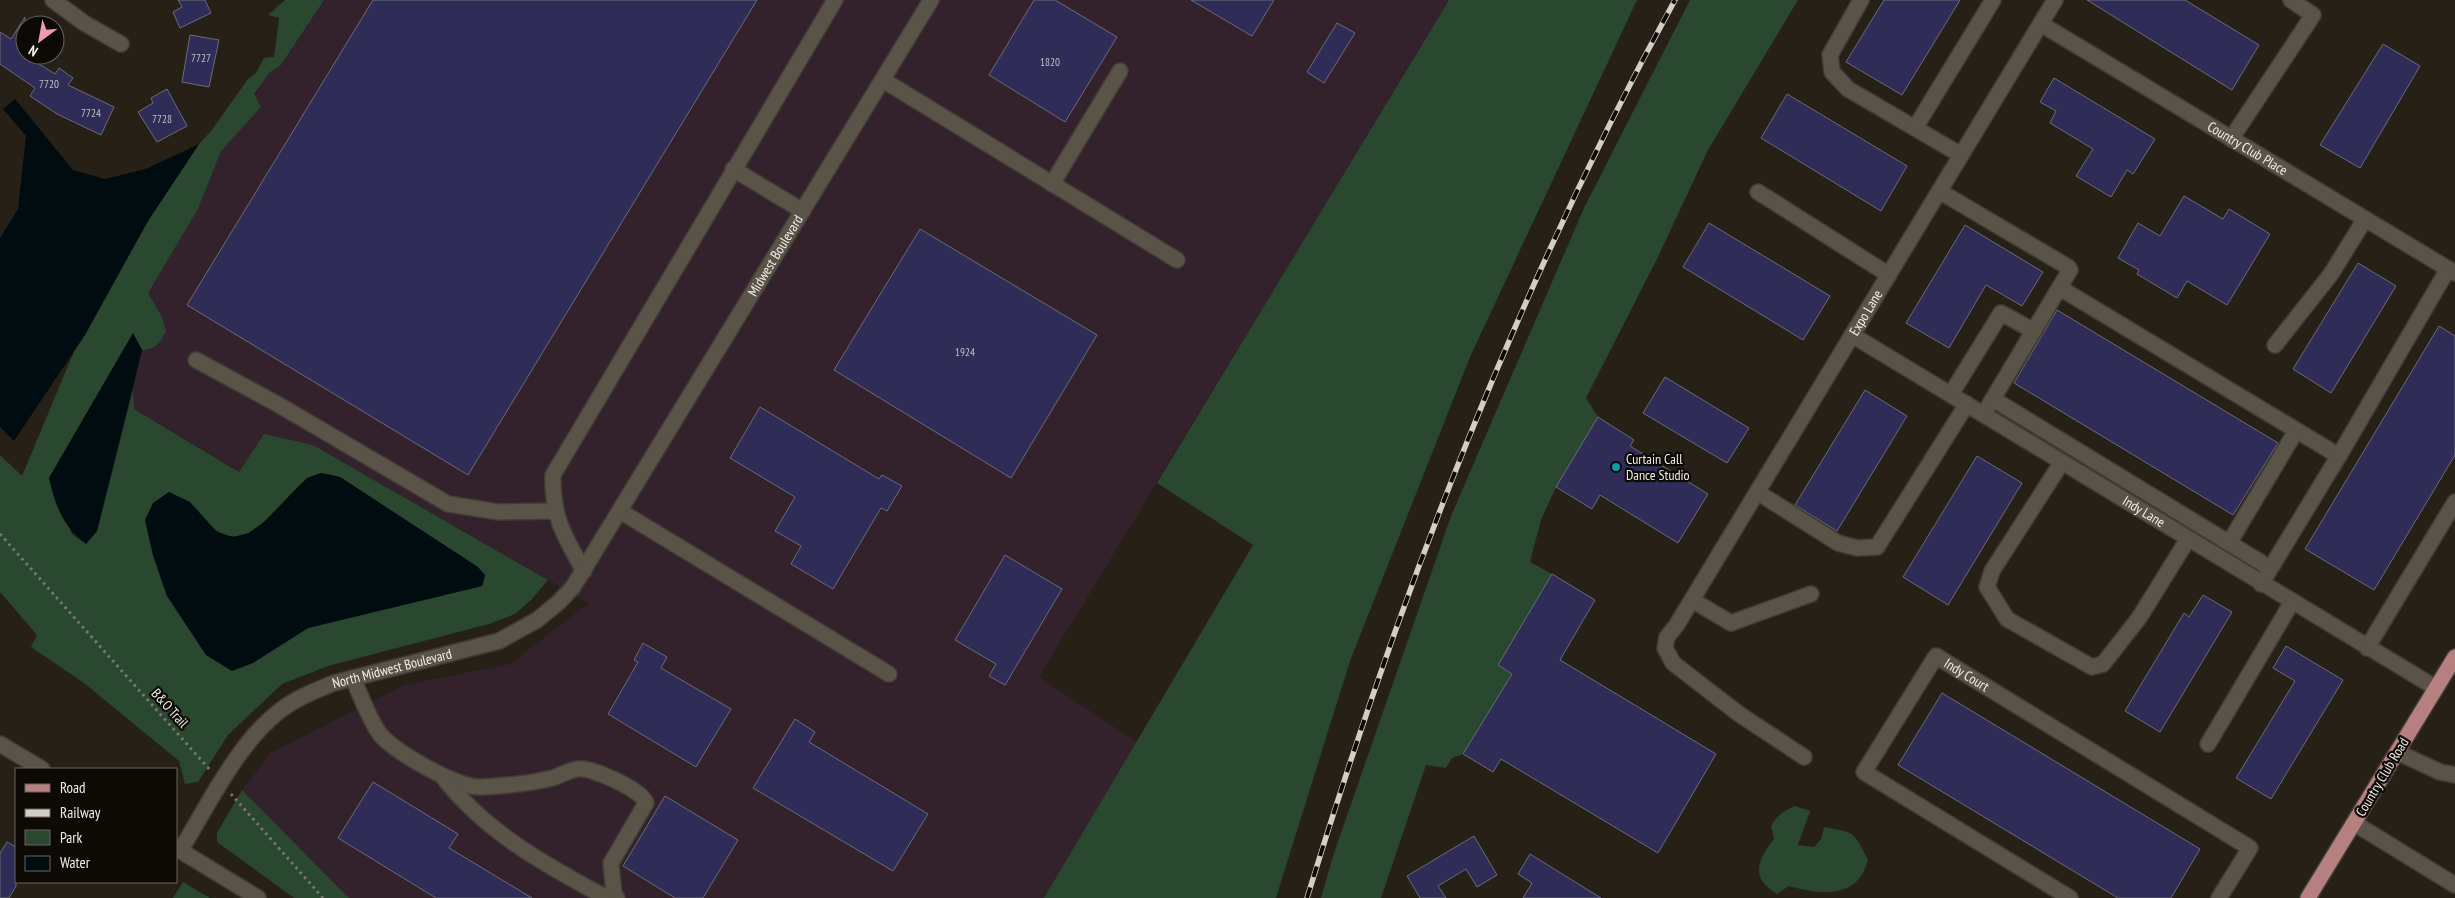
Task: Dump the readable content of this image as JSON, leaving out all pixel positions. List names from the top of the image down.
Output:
{
  "streets": {
    "main road": ["Country Club Road"],
    "street": [
      "Country Club Place",
      "Midwest Boulevard",
      "Expo Lane",
      "Indy Lane",
      "North Midwest Boulevard",
      "Indy Court"
    ],
    "path": ["B&O Trail"]
  },
  "crossings": [
    ["Country Club Place", "Expo Lane"],
    ["Midwest Boulevard", "North Midwest Boulevard"],
    ["Expo Lane", "Indy Lane"],
    ["Indy Lane", "Country Club Road"],
    ["North Midwest Boulevard", "B&O Trail"]
  ],
  "places": ["Curtain Call Dance Studio"],
  "house_numbers": [
    "7727",
    "1820",
    "7720",
    "7724",
    "7728",
    "1924"
  ],
  "legend": [
    "Road",
    "Railway",
    "Park",
    "Water"
  ],
  "north": "bottom left"
}
